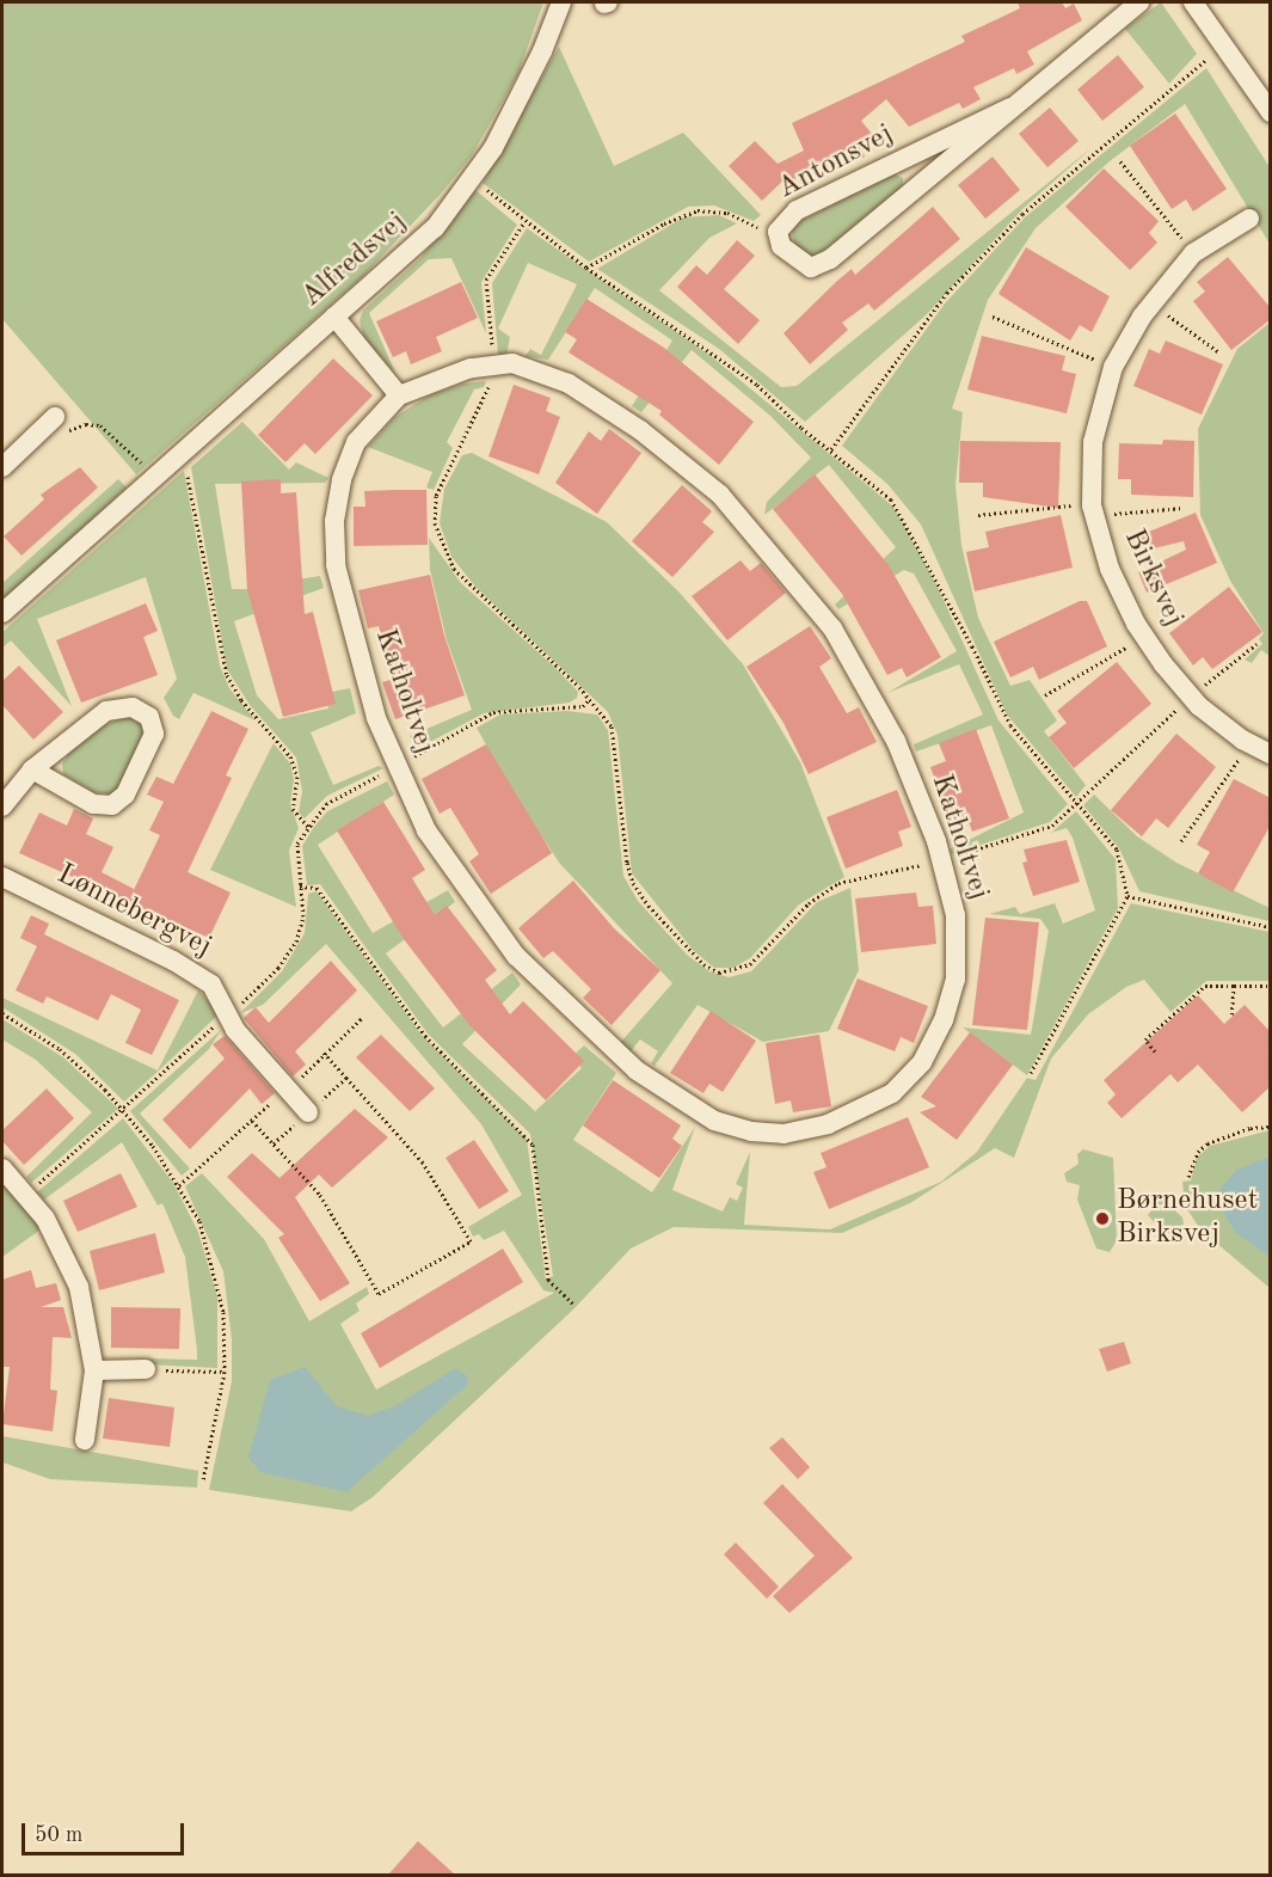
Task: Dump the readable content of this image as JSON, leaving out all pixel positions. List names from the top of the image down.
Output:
{
  "streets": {
    "street": [
      "Antonsvej",
      "Alfredsvej",
      "Birksvej",
      "Katholtvej",
      "Lønnebergvej"
    ]
  },
  "places": ["Børnehuset Birksvej"],
  "scale_bar": "50 m"
}
